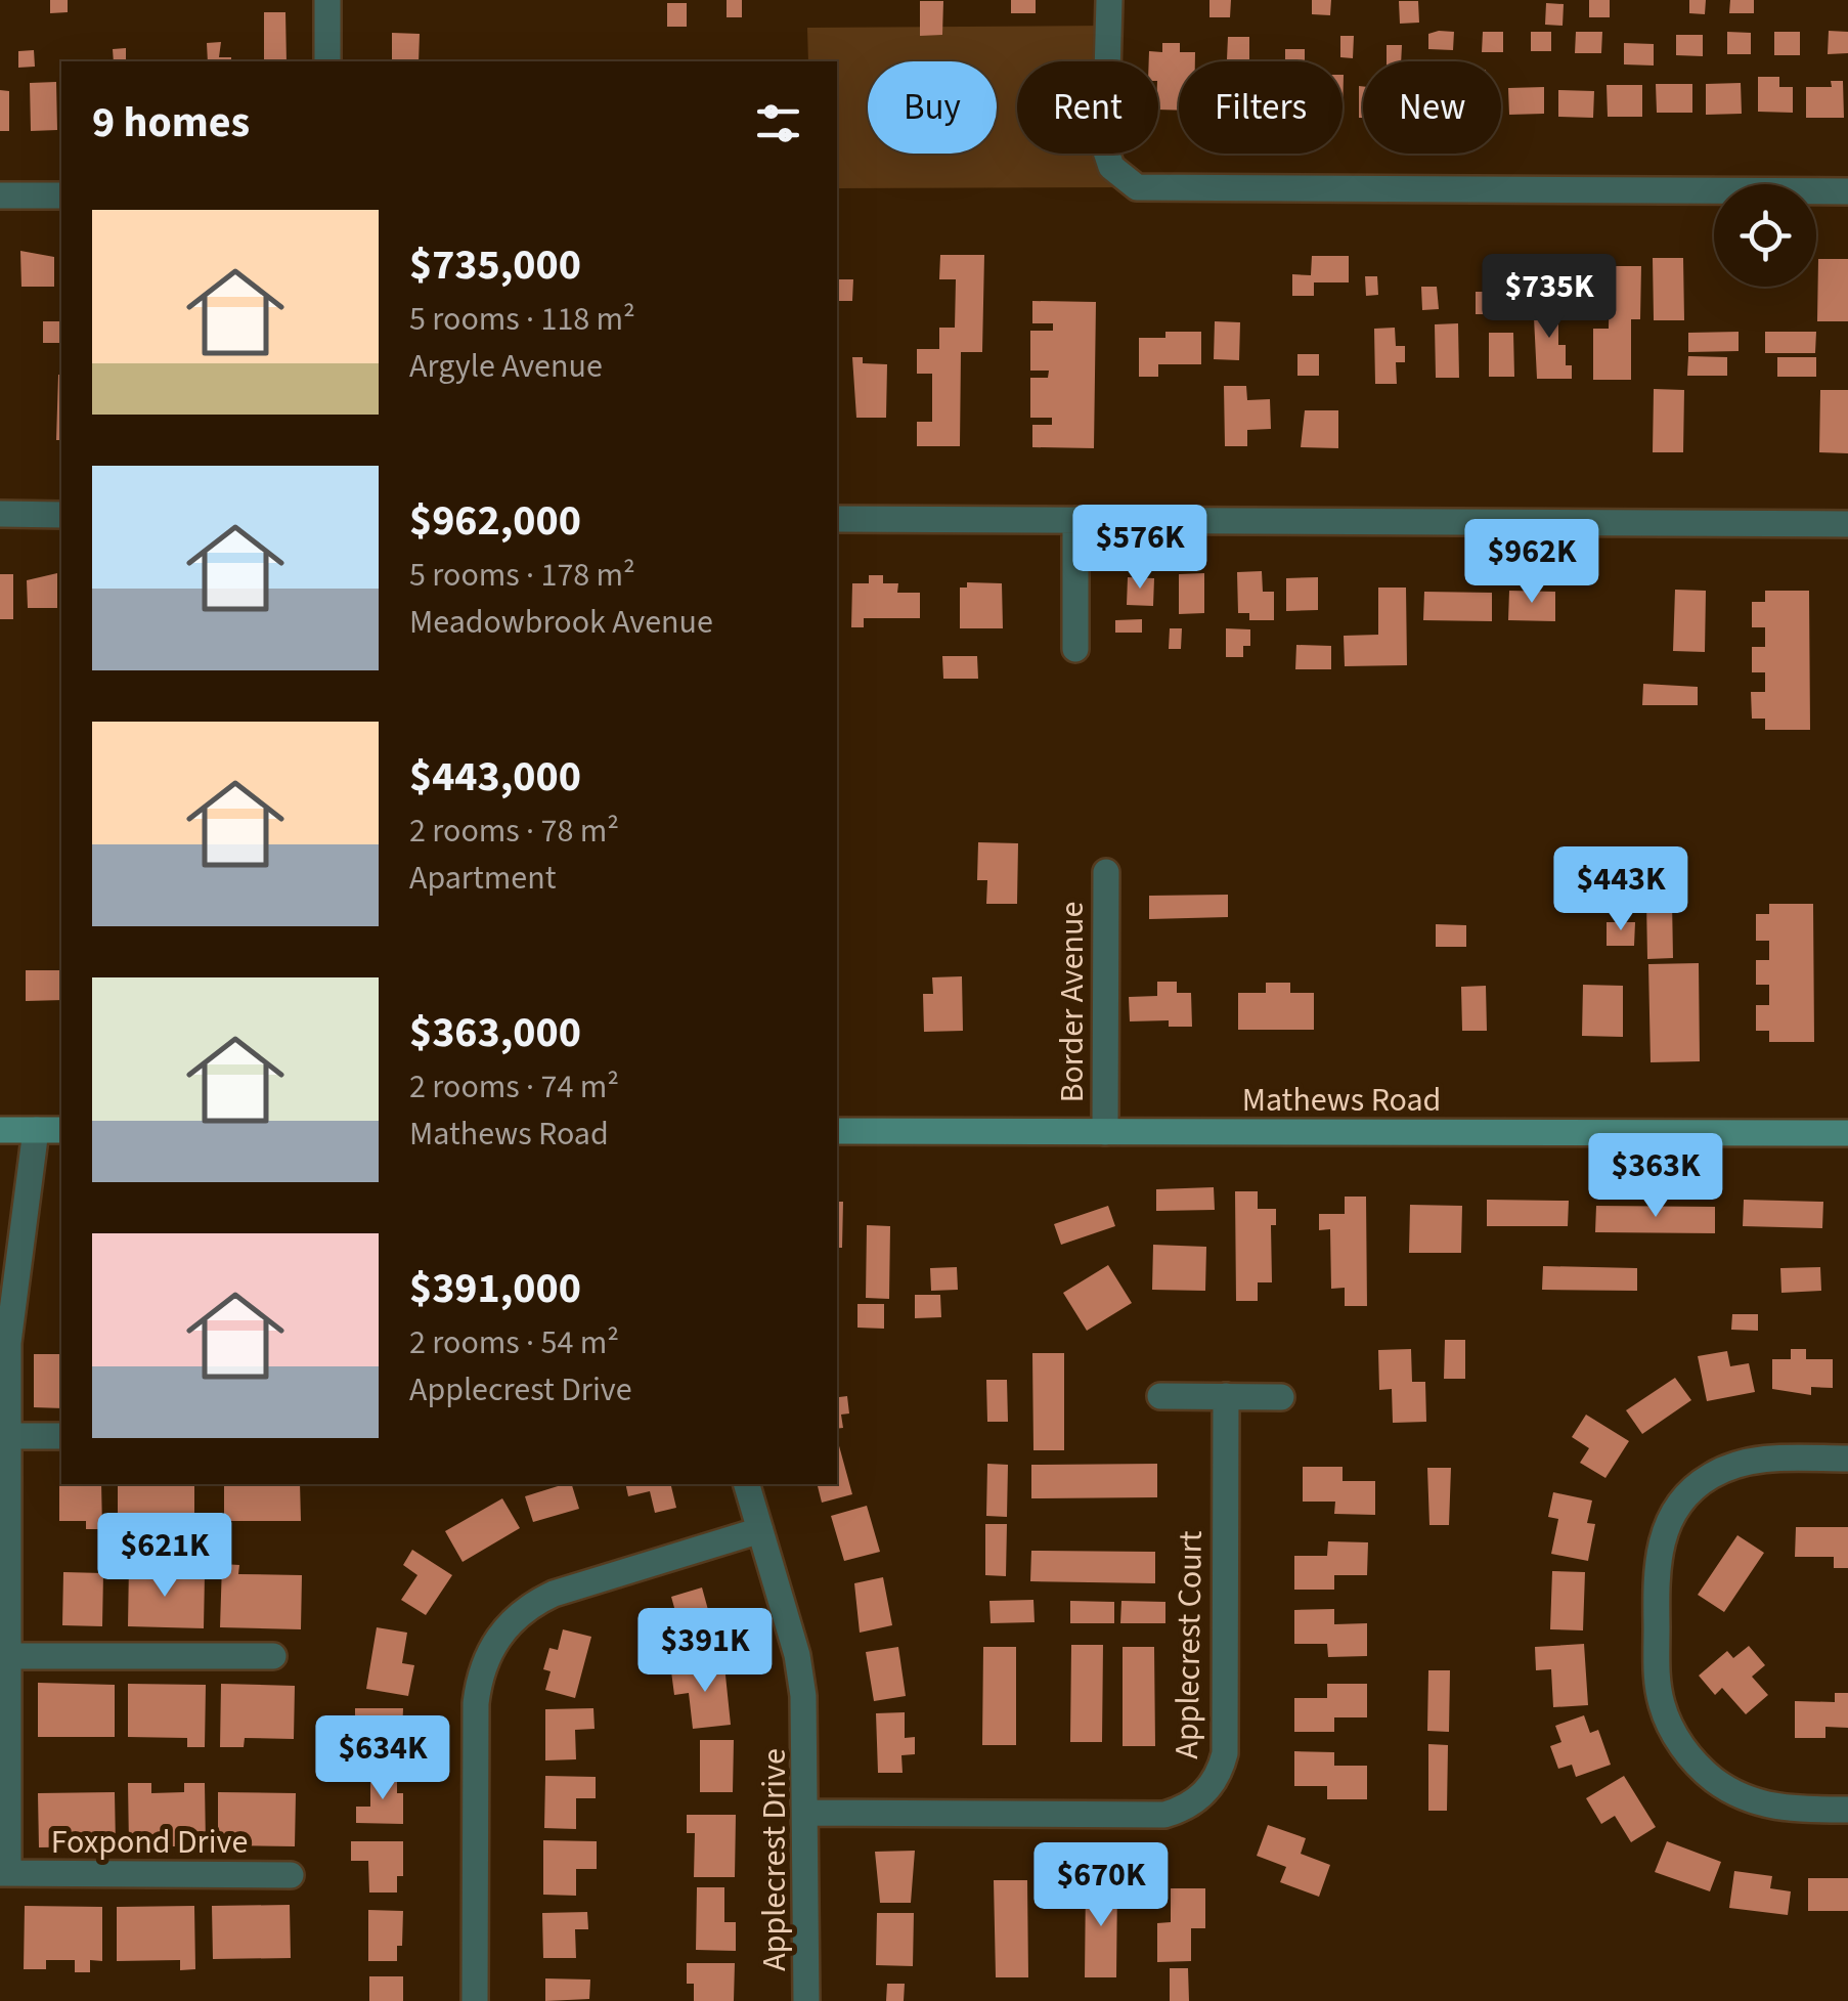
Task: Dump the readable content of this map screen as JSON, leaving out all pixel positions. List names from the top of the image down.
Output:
{
  "streets": {
    "street": [
      "Border Avenue",
      "Mathews Road",
      "Applecrest Court",
      "Foxpond Drive",
      "Applecrest Drive"
    ]
  },
  "crossings": [
    ["Border Avenue", "Mathews Road"],
    ["Applecrest Court", "Applecrest Drive"]
  ],
  "page": {
    "chip": [
      "Buy",
      "Rent",
      "Filters",
      "New"
    ],
    "heading": "9 homes",
    "list": [
      {
        "name": "$735,000",
        "note": "5 rooms · 118 m² · Argyle Avenue"
      },
      {
        "name": "$962,000",
        "note": "5 rooms · 178 m² · Meadowbrook Avenue"
      },
      {
        "name": "$443,000",
        "note": "2 rooms · 78 m² · Apartment"
      },
      {
        "name": "$363,000",
        "note": "2 rooms · 74 m² · Mathews Road"
      },
      {
        "name": "$391,000",
        "note": "2 rooms · 54 m² · Applecrest Drive"
      }
    ],
    "price": [
      "$735K",
      "$576K",
      "$962K",
      "$443K",
      "$363K",
      "$621K",
      "$391K",
      "$634K",
      "$670K"
    ]
  }
}
